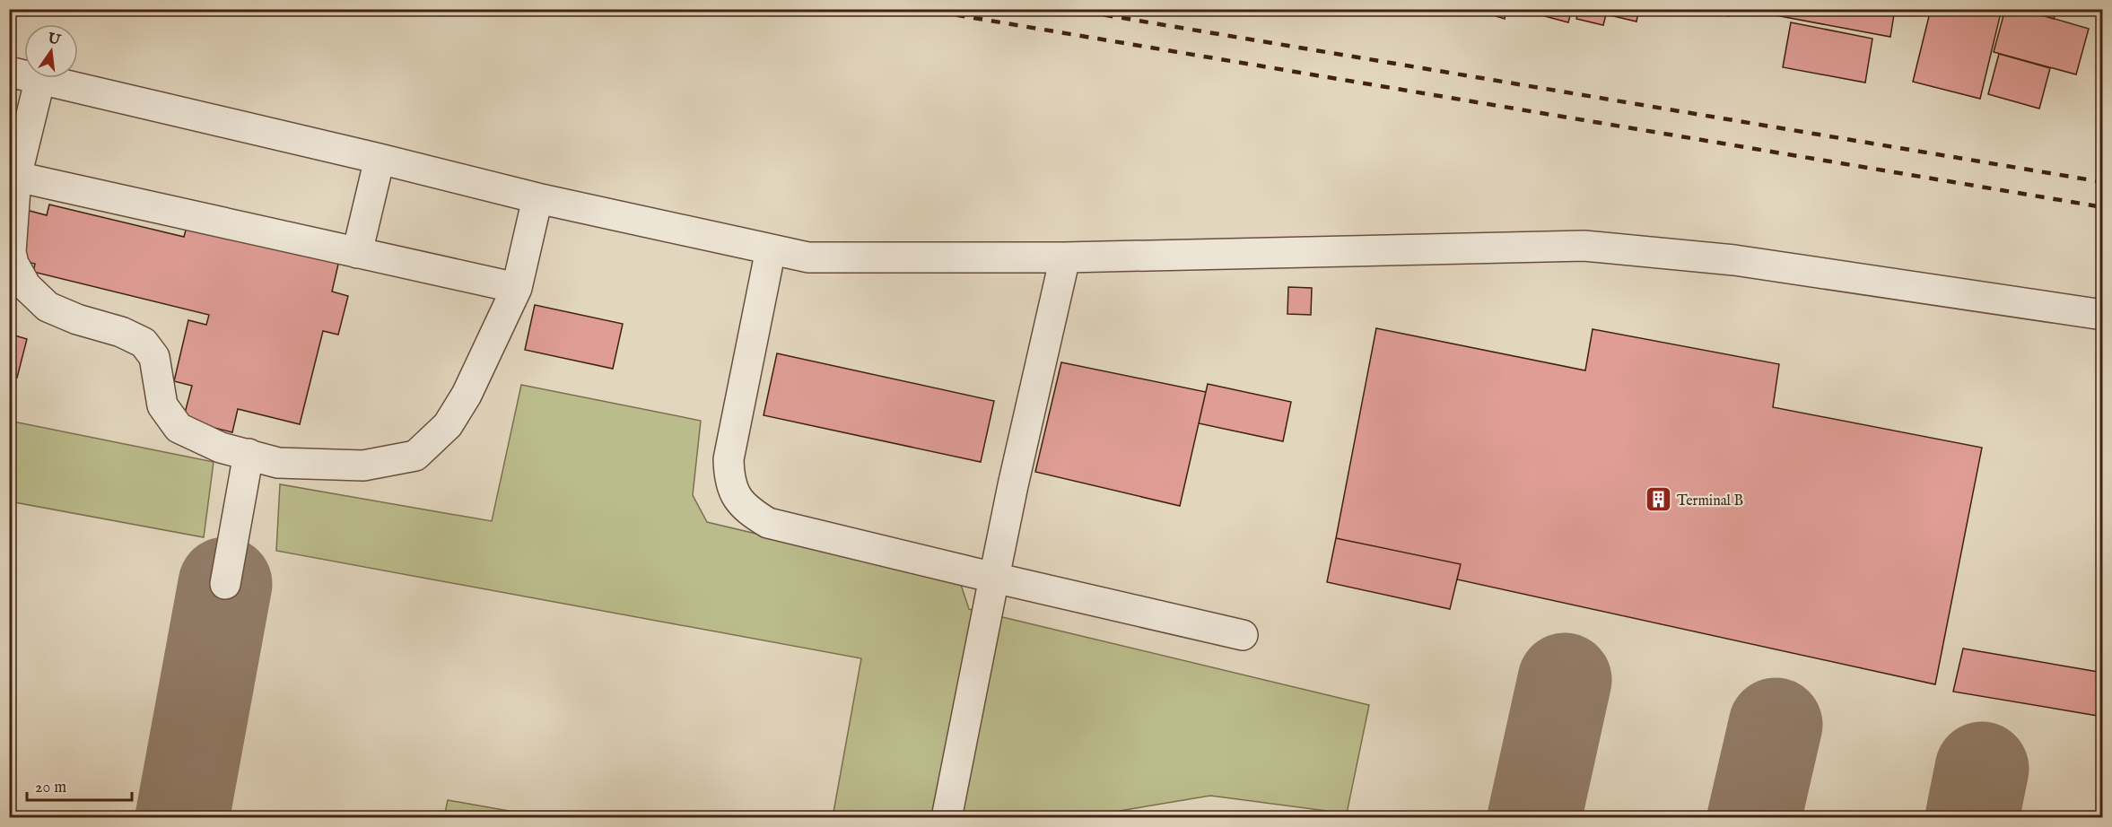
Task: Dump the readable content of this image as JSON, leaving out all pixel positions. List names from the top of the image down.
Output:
{
  "places": {
    "building": ["Terminal B"]
  },
  "scale_bar": "20 m",
  "north": "top"
}
